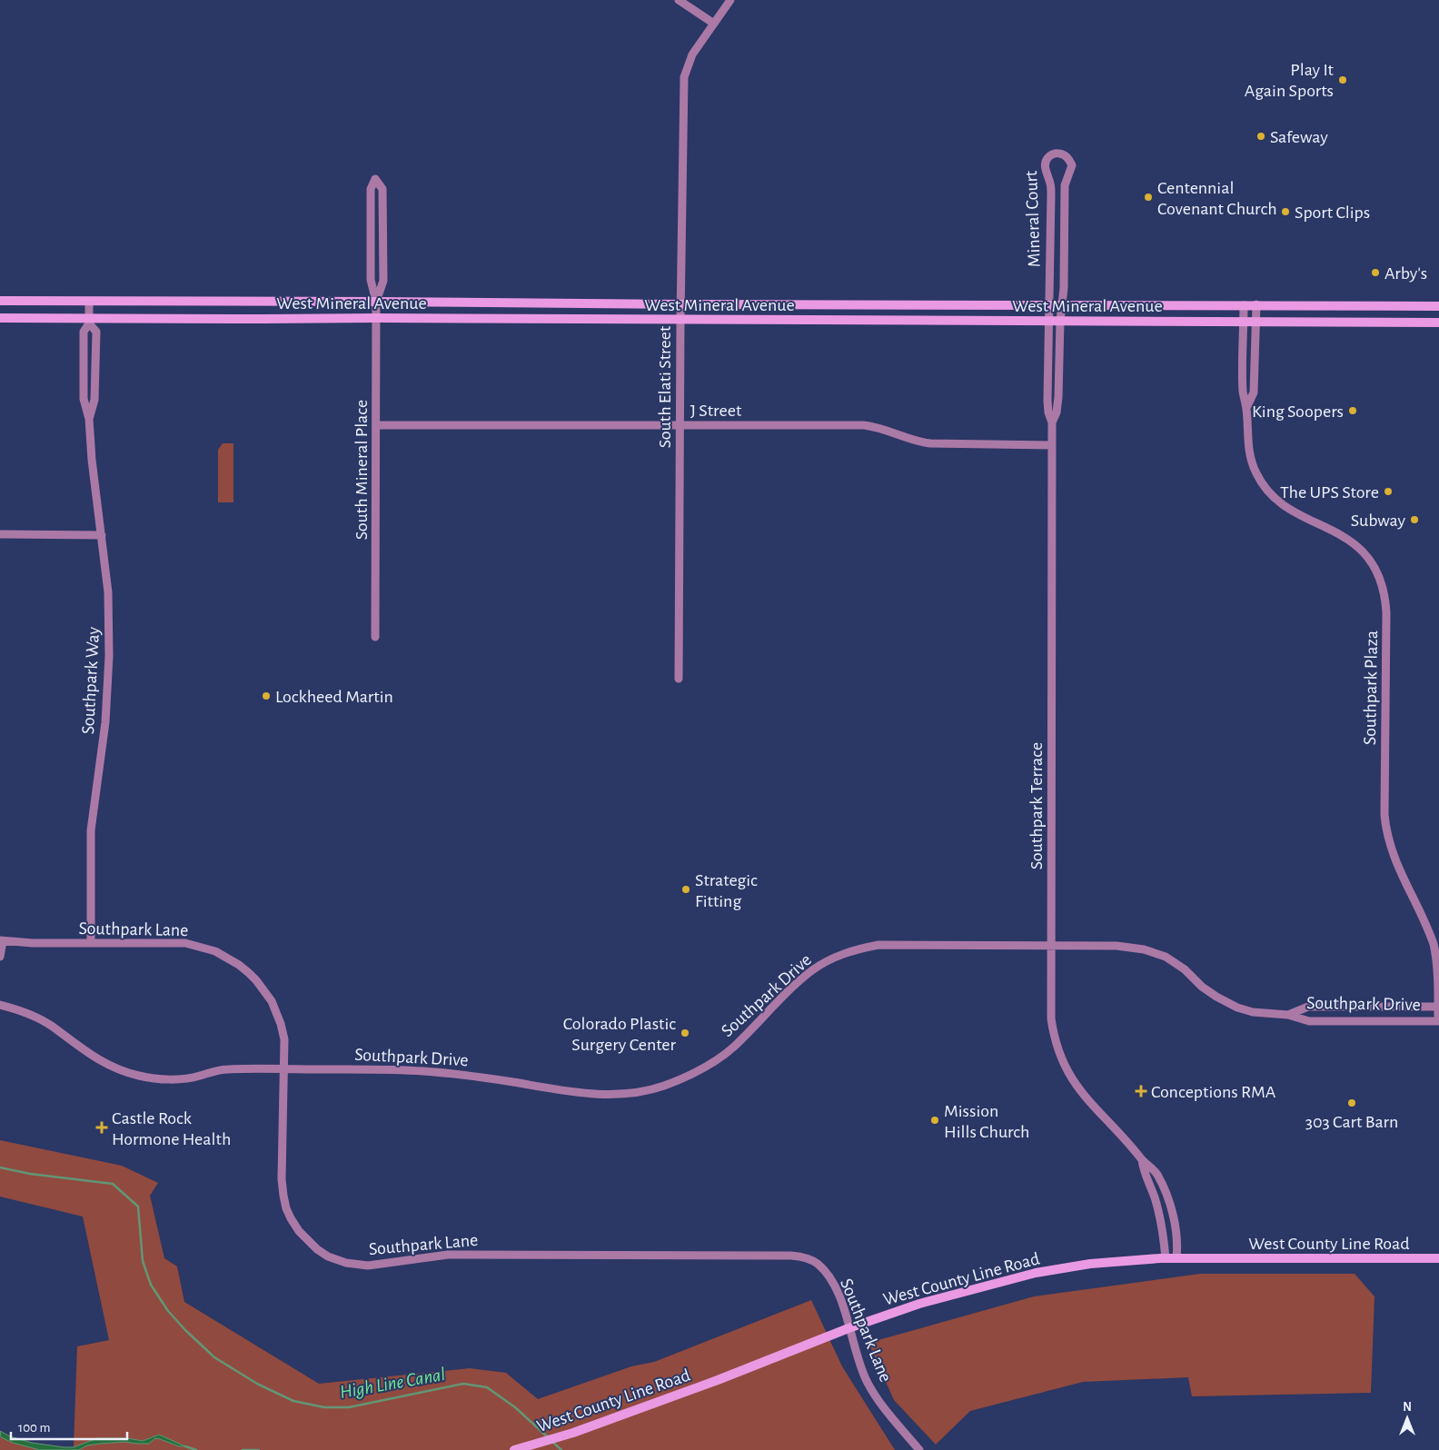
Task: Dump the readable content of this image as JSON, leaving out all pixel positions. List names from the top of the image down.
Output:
{
  "streets": {
    "main road": ["West Mineral Avenue", "West County Line Road"],
    "street": [
      "Mineral Court",
      "South Elati Street",
      "J Street",
      "South Mineral Place",
      "Southpark Way",
      "Southpark Plaza",
      "Southpark Terrace",
      "Southpark Lane",
      "Southpark Drive"
    ]
  },
  "crossings": [
    ["Mineral Court", "West Mineral Avenue"],
    ["Mineral Court", "Southpark Terrace"],
    ["West Mineral Avenue", "South Elati Street"],
    ["West Mineral Avenue", "South Mineral Place"],
    ["West Mineral Avenue", "Southpark Way"],
    ["West Mineral Avenue", "Southpark Plaza"],
    ["West Mineral Avenue", "Southpark Terrace"],
    ["South Elati Street", "J Street"],
    ["J Street", "South Mineral Place"],
    ["J Street", "Southpark Terrace"],
    ["Southpark Way", "Southpark Lane"],
    ["Southpark Plaza", "Southpark Drive"],
    ["Southpark Terrace", "Southpark Drive"],
    ["Southpark Terrace", "West County Line Road"],
    ["Southpark Lane", "Southpark Drive"],
    ["Southpark Lane", "West County Line Road"]
  ],
  "water": ["High Line Canal"],
  "places": {
    "other": [
      "Play It Again Sports",
      "Safeway",
      "Centennial Covenant Church",
      "Sport Clips",
      "Arby's",
      "King Soopers",
      "The UPS Store",
      "Subway",
      "Lockheed Martin",
      "Strategic Fitting",
      "Colorado Plastic Surgery Center",
      "303 Cart Barn",
      "Mission Hills Church"
    ],
    "health": ["Conceptions RMA", "Castle Rock Hormone Health"]
  },
  "scale_bar": "100 m",
  "north": "top"
}
